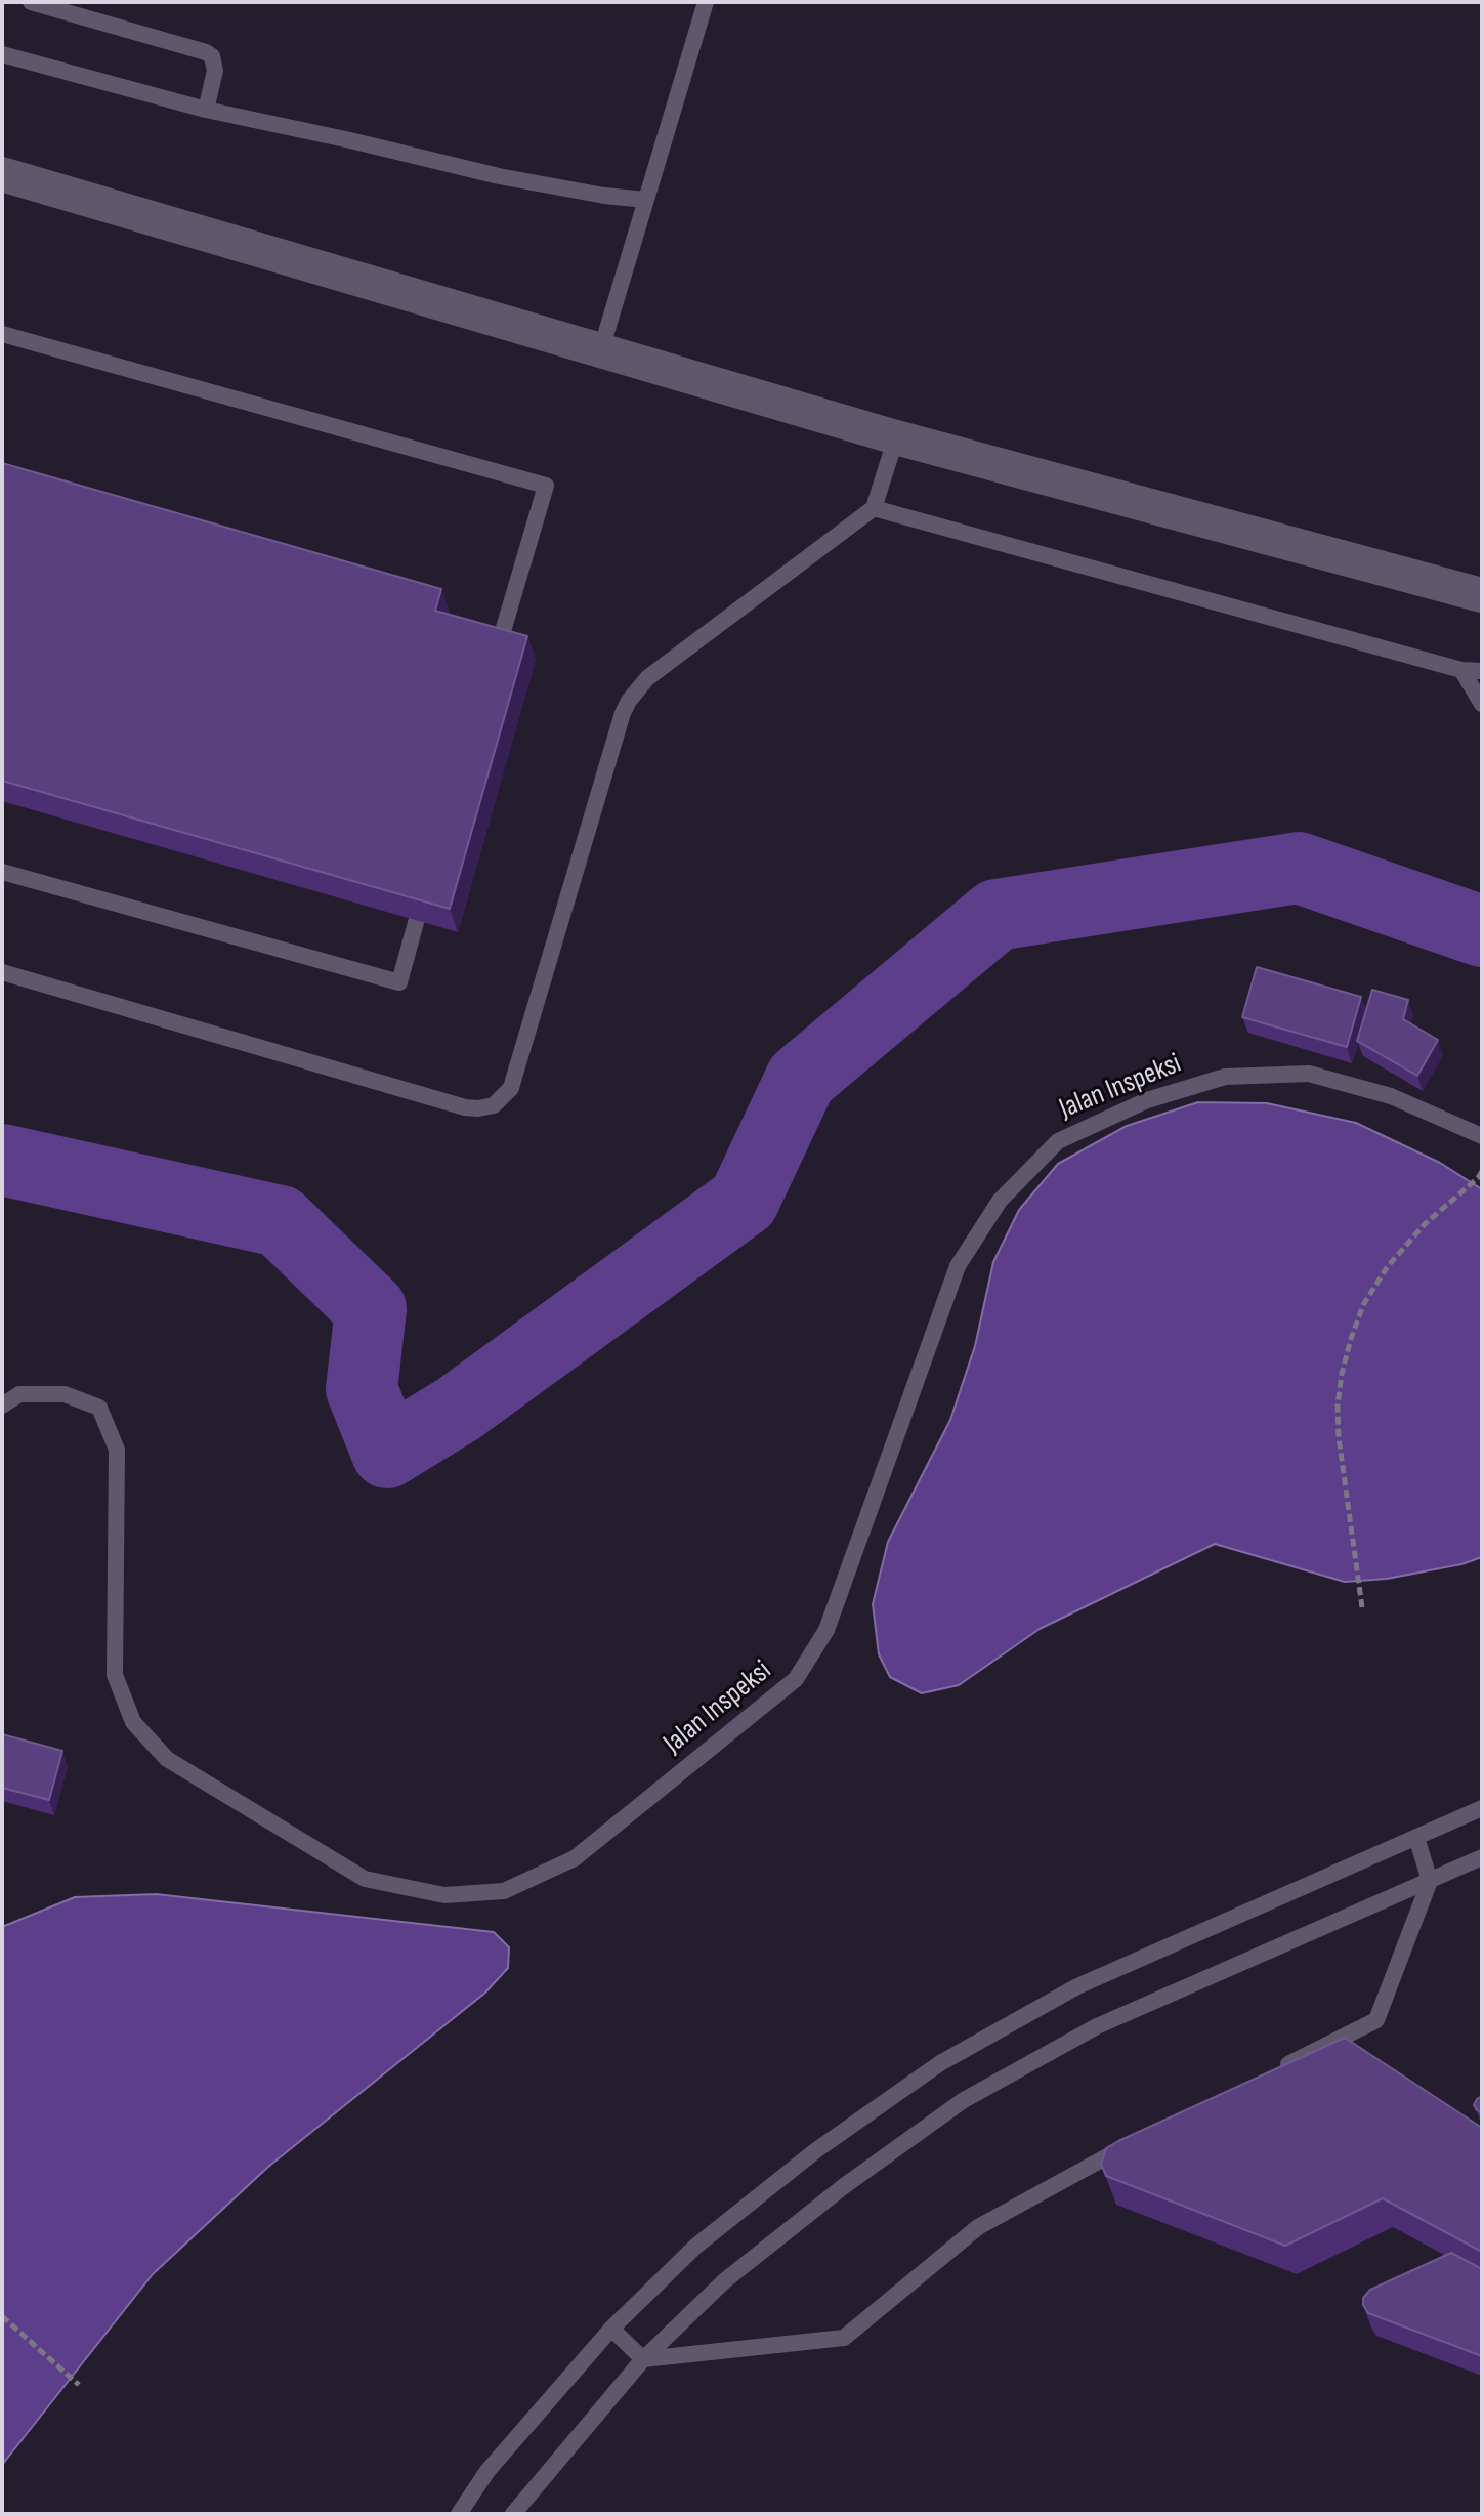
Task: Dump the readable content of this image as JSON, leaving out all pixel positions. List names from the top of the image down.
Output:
{
  "streets": {
    "lane": ["Jalan Inspeksi"]
  }
}
